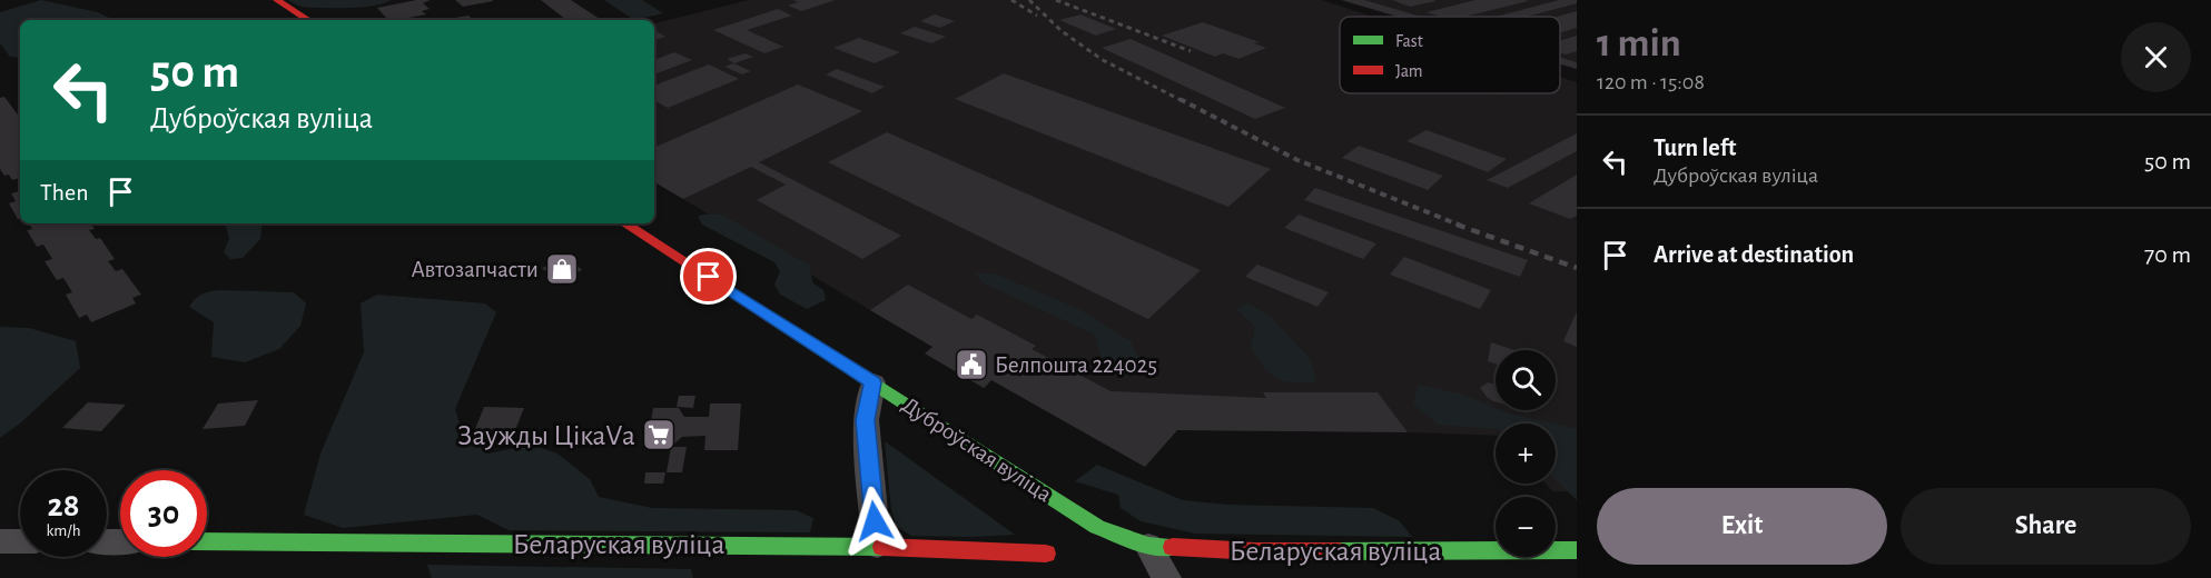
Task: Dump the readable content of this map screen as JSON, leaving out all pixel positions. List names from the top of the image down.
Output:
{
  "streets": {
    "main road": ["Дуброўская вуліца", "Беларуская вуліца"]
  },
  "crossings": [
    ["Дуброўская вуліца", "Беларуская вуліца"]
  ],
  "places": {
    "shop": ["Автозапчасти"],
    "public building": ["Белпошта 224025"],
    "supermarket": ["Заужды ЦікаVа"]
  },
  "legend": ["Fast", "Jam"],
  "page": {
    "heading": ["1 min", "120 m · 15:08"],
    "turn": ["50 m", "Дуброўская вуліца"],
    "list": [
      {
        "name": "Turn left",
        "note": "Дуброўская вуліца",
        "value": "50 m"
      },
      {
        "name": "Arrive at destination",
        "value": "70 m"
      }
    ],
    "then": "Then",
    "map_buttons": ["+", "−"],
    "speed": "28 km/h",
    "limit": "30",
    "buttons": ["Exit", "Share"]
  }
}
